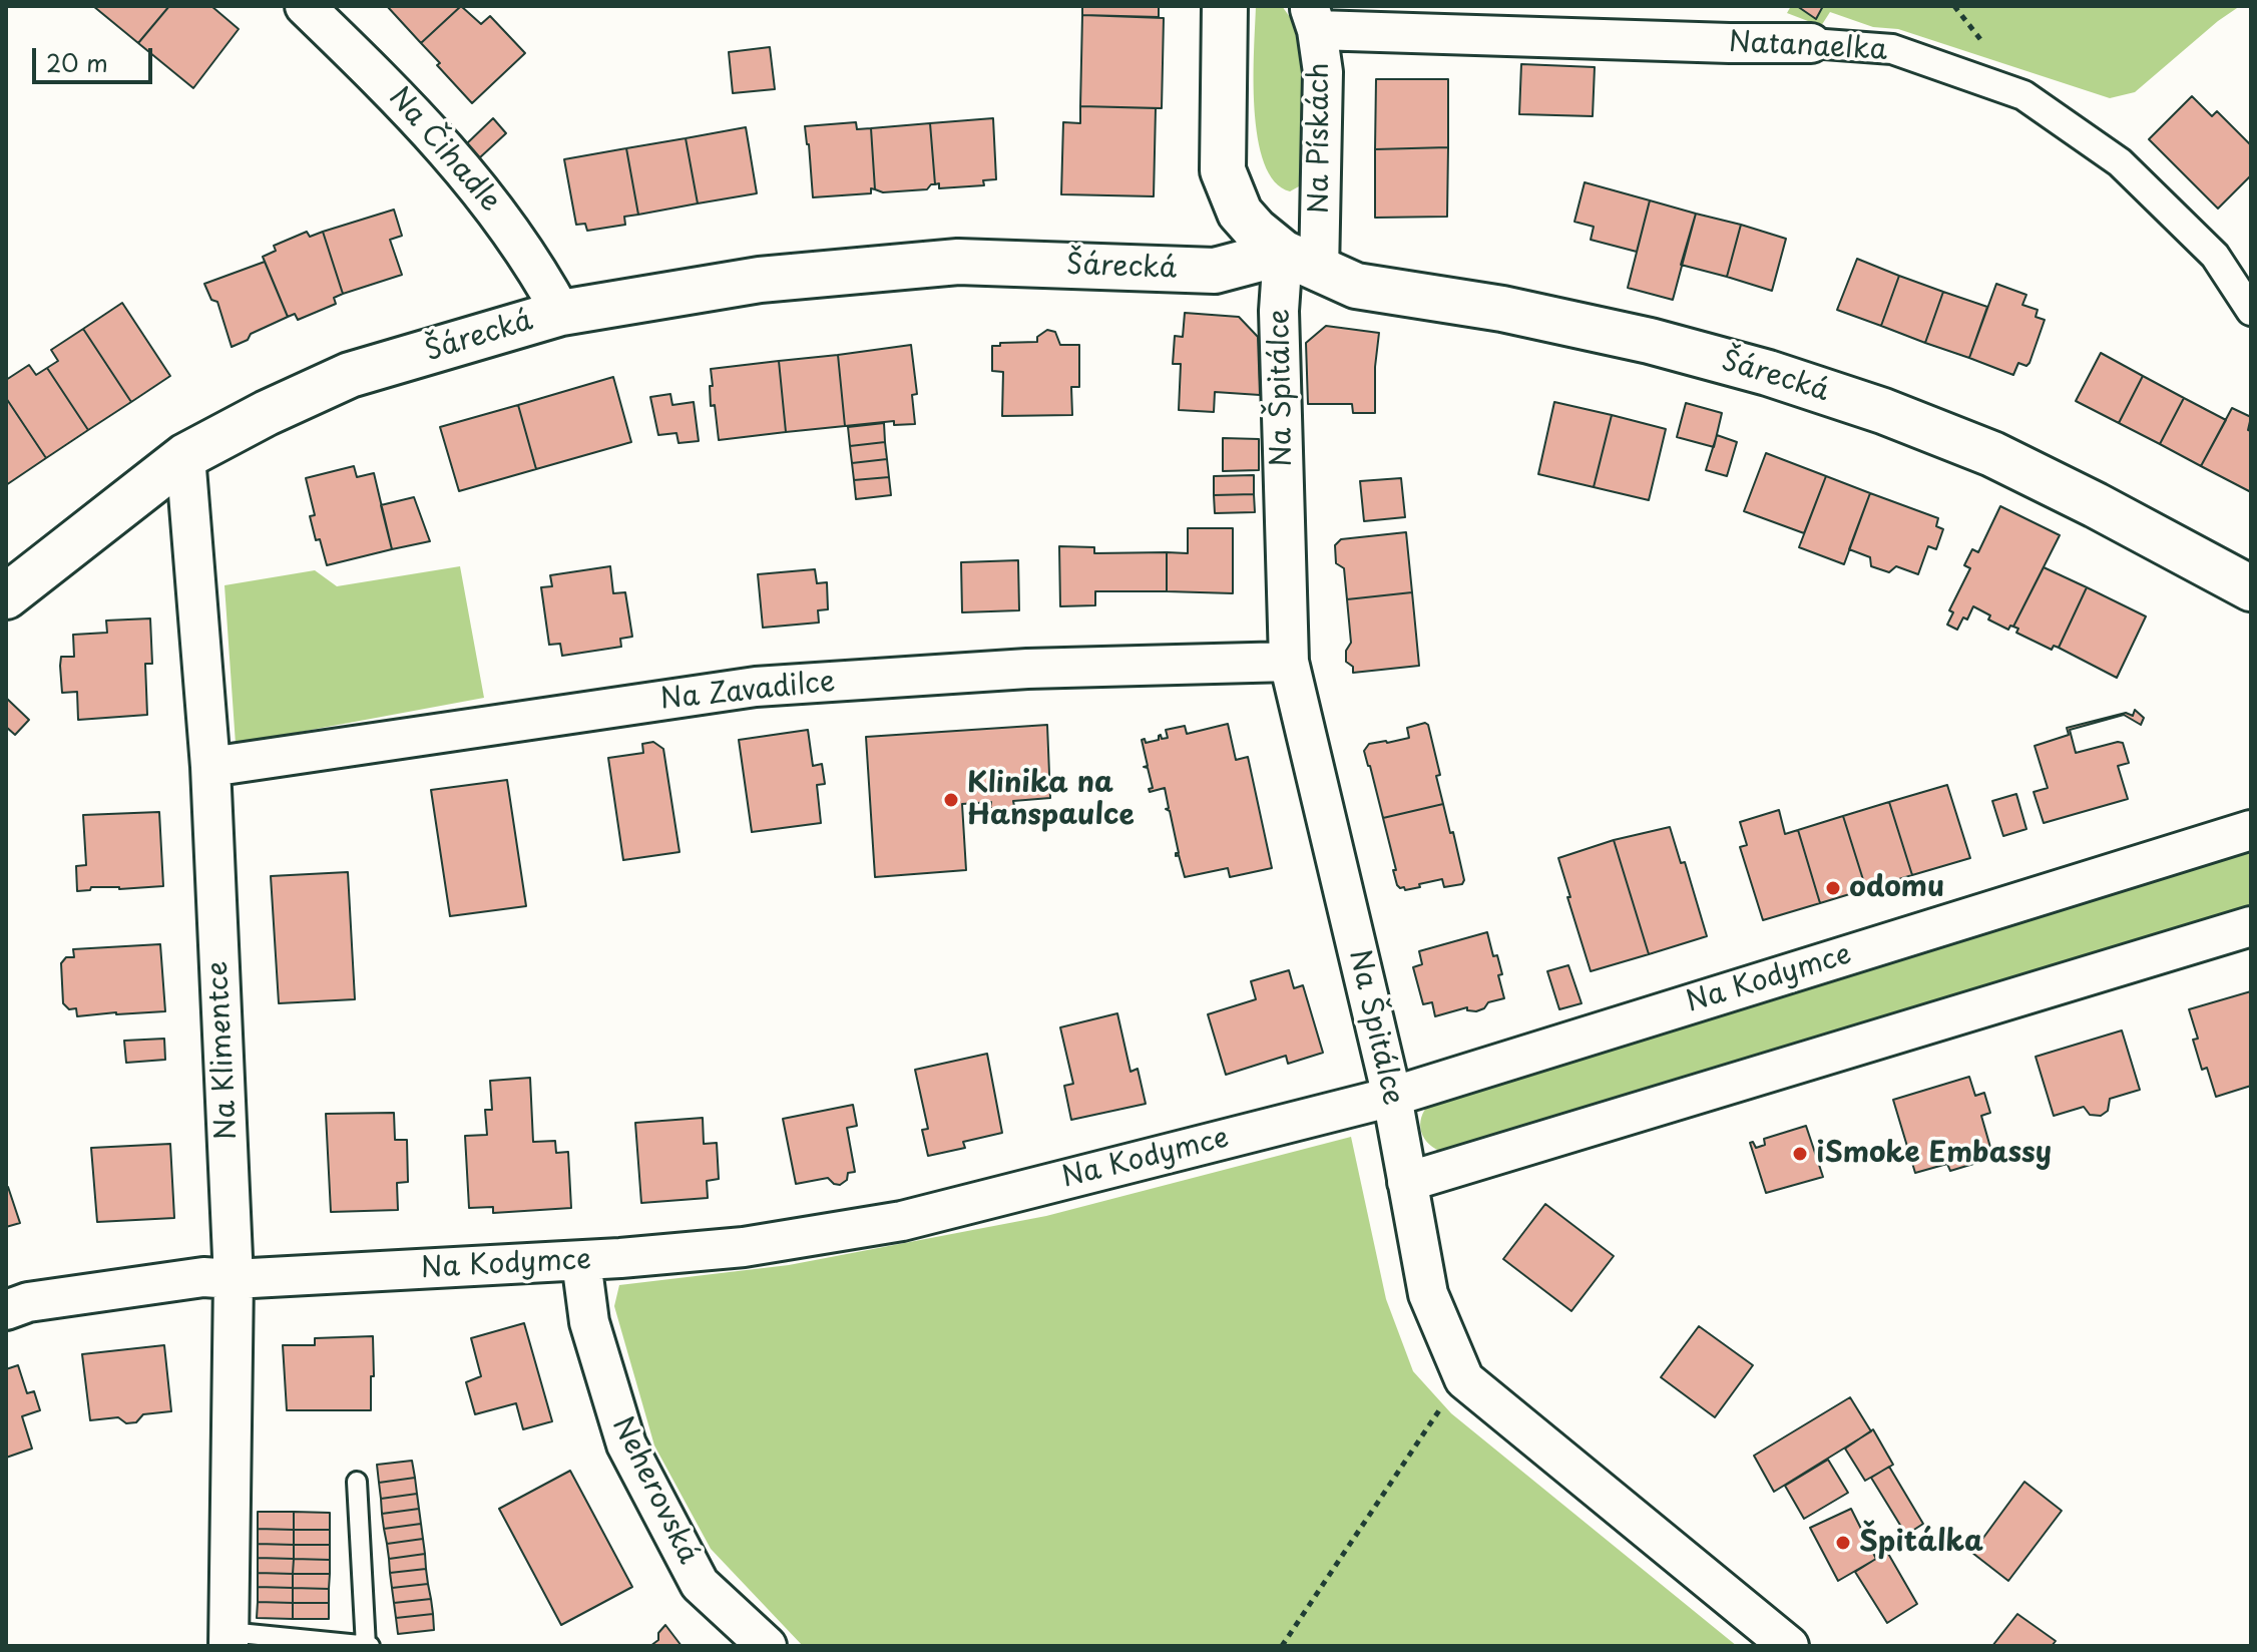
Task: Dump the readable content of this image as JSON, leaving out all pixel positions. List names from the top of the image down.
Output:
{
  "streets": {
    "street": [
      "Natanaelka",
      "Na Pískách",
      "Na Čihadle",
      "Šárecká",
      "Na Špitálce",
      "Na Zavadilce",
      "Na Kodymce",
      "Na Klimentce",
      "Neherovská"
    ]
  },
  "crossings": [
    ["Natanaelka", "Na Pískách"],
    ["Na Pískách", "Šárecká"],
    ["Na Pískách", "Na Špitálce"],
    ["Na Čihadle", "Šárecká"],
    ["Šárecká", "Na Špitálce"],
    ["Šárecká", "Na Klimentce"],
    ["Na Špitálce", "Na Zavadilce"],
    ["Na Špitálce", "Na Kodymce"],
    ["Na Zavadilce", "Na Klimentce"],
    ["Na Kodymce", "Na Klimentce"],
    ["Na Kodymce", "Neherovská"]
  ],
  "places": [
    "Klinika na Hanspaulce",
    "odomu",
    "iSmoke Embassy",
    "Špitálka"
  ],
  "scale_bar": "20 m"
}
